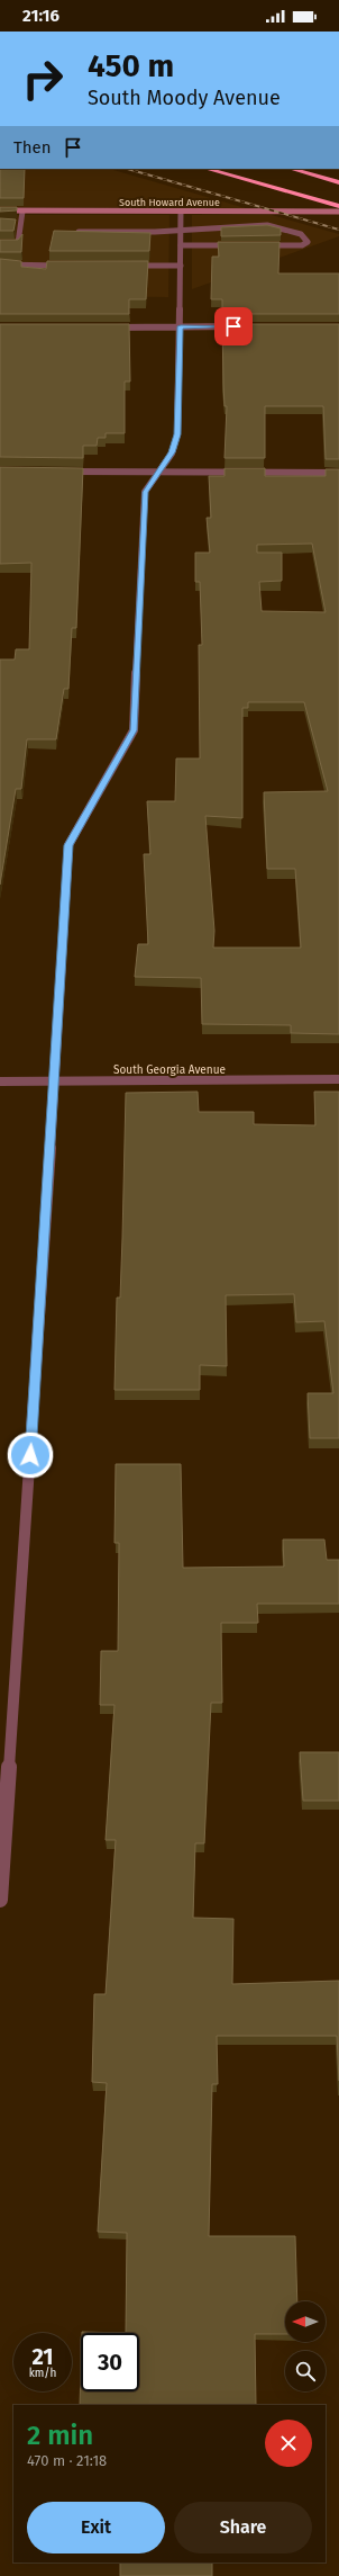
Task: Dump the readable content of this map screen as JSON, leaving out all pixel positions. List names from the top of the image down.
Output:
{
  "streets": {
    "main road": ["South Howard Avenue"],
    "street": ["South Georgia Avenue"]
  },
  "north": "left",
  "page": {
    "status": "21:16",
    "turn": ["450 m", "South Moody Avenue"],
    "then": "Then",
    "speed": "21 km/h",
    "limit": "30",
    "heading": ["2 min", "470 m · 21:18"],
    "buttons": ["Exit", "Share"]
  }
}
